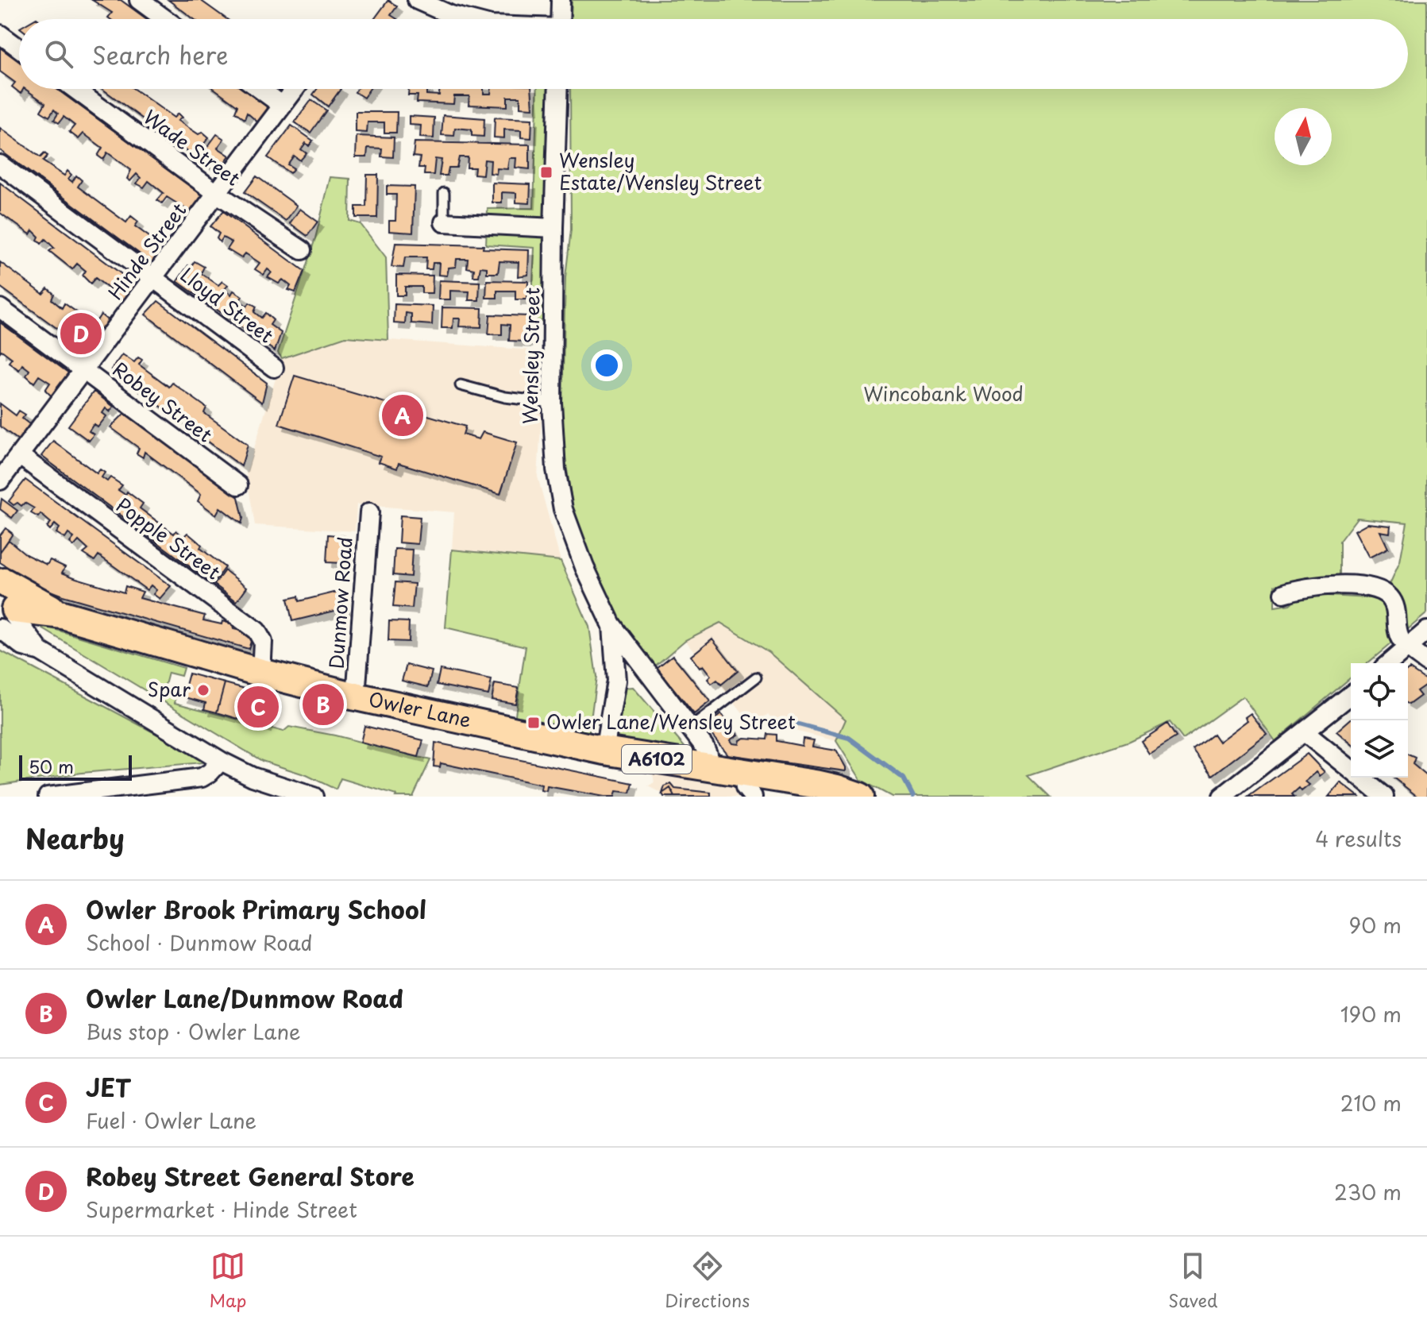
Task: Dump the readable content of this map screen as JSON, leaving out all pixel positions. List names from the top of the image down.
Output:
{
  "streets": {
    "main road": ["Owler Lane", "A6102"],
    "street": [
      "Wade Street",
      "Hinde Street",
      "Lloyd Street",
      "Wensley Street",
      "Robey Street",
      "Popple Street",
      "Dunmow Road"
    ]
  },
  "crossings": [
    ["Wade Street", "Hinde Street"],
    ["Hinde Street", "Lloyd Street"],
    ["Hinde Street", "Robey Street"],
    ["Hinde Street", "Popple Street"],
    ["Wensley Street", "Owler Lane"],
    ["Wensley Street", "A6102"],
    ["Popple Street", "Owler Lane"],
    ["Dunmow Road", "Owler Lane"],
    ["Owler Lane", "A6102"]
  ],
  "parks": ["Wincobank Wood"],
  "places": {
    "transit": ["Wensley Estate/Wensley Street", "Owler Lane/Wensley Street"],
    "other": ["Spar"]
  },
  "scale_bar": "50 m",
  "north": "top",
  "page": {
    "search": "Search here",
    "pins": [
      "D",
      "A",
      "B",
      "C"
    ],
    "scale": "50 m",
    "heading": ["Nearby", "4 results"],
    "list": [
      {
        "mark": "A",
        "name": "Owler Brook Primary School",
        "note": "School · Dunmow Road",
        "value": "90 m"
      },
      {
        "mark": "B",
        "name": "Owler Lane/Dunmow Road",
        "note": "Bus stop · Owler Lane",
        "value": "190 m"
      },
      {
        "mark": "C",
        "name": "JET",
        "note": "Fuel · Owler Lane",
        "value": "210 m"
      },
      {
        "mark": "D",
        "name": "Robey Street General Store",
        "note": "Supermarket · Hinde Street",
        "value": "230 m"
      }
    ],
    "nav": ["Map", "Directions", "Saved"]
  }
}
